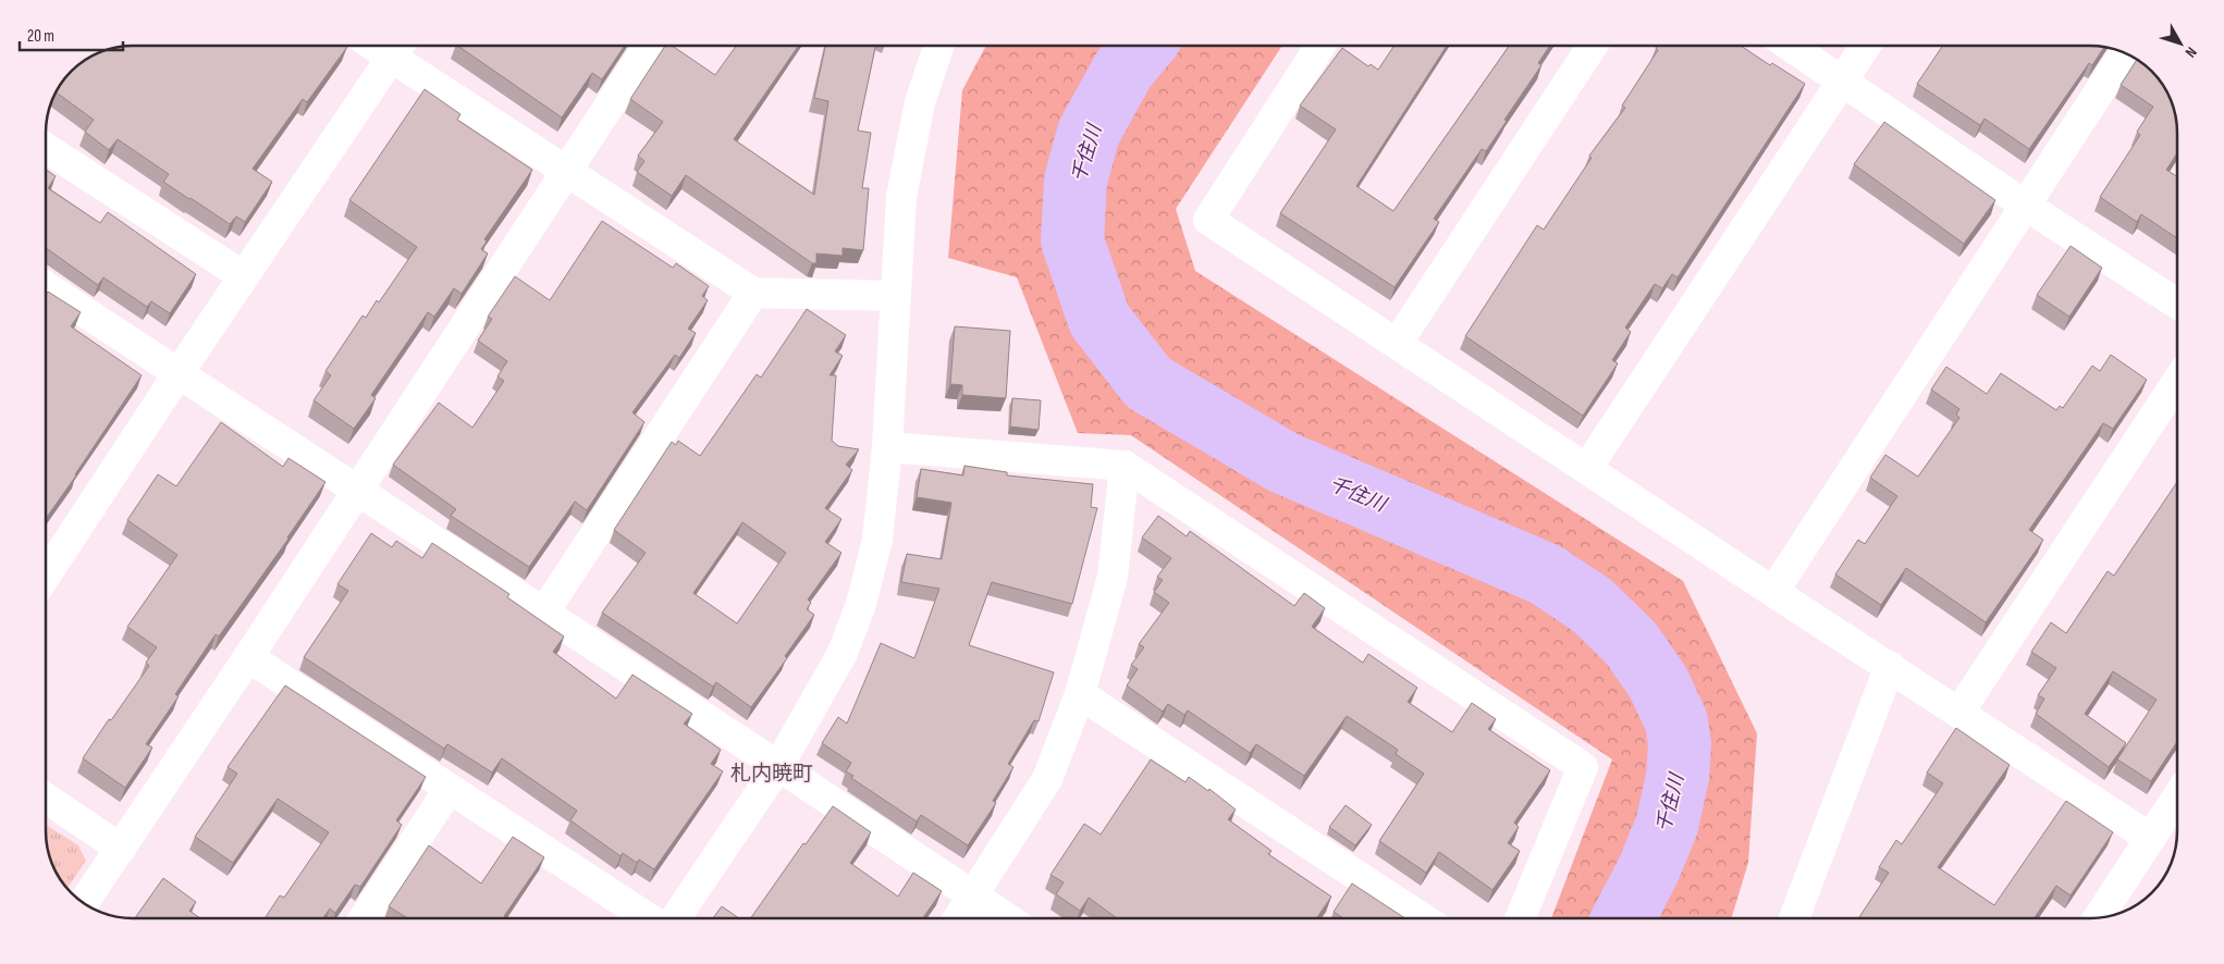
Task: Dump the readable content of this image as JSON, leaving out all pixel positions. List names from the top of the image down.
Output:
{
  "districts": ["札内暁町"],
  "water": ["千住川"],
  "scale_bar": "20 m",
  "north": "bottom right"
}
